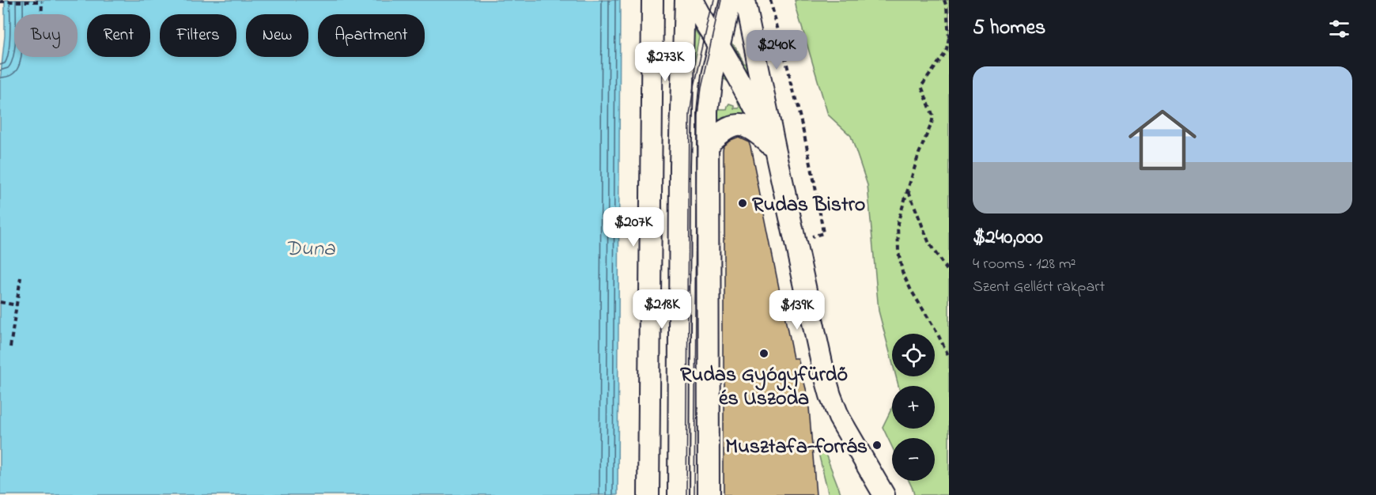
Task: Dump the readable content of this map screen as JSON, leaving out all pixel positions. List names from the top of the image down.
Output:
{
  "water": ["Duna"],
  "places": ["Rudas Bistro", "Rudas Gyógyfürdő és Uszoda", "Musztafa-forrás"],
  "page": {
    "heading": "5 homes",
    "chip": [
      "Buy",
      "Rent",
      "Filters",
      "New",
      "Apartment"
    ],
    "price": [
      "$240K",
      "$273K",
      "$207K",
      "$218K",
      "$139K"
    ],
    "list": [
      {
        "name": "$240,000",
        "note": "4 rooms · 128 m² · Szent Gellért rakpart"
      }
    ],
    "map_buttons": ["+", "−"]
  }
}
